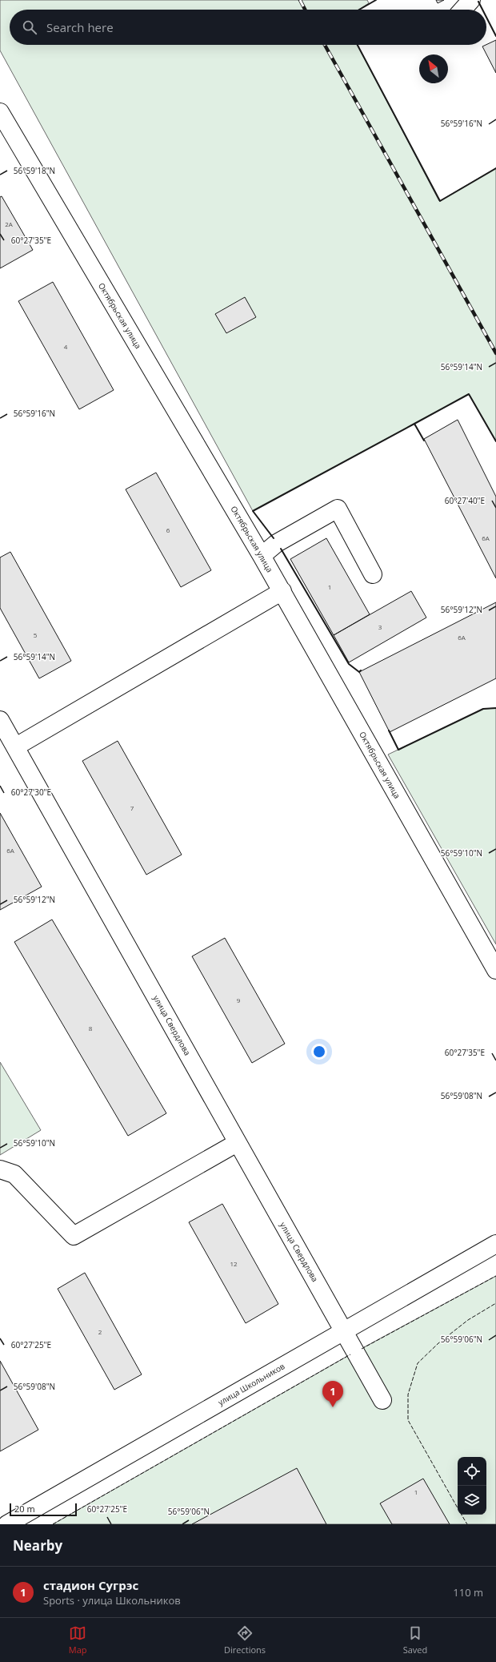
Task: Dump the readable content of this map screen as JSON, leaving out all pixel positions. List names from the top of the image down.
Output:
{
  "streets": {
    "street": ["Октябрьская улица", "улица Свердлова", "улица Школьников"]
  },
  "crossings": [
    ["улица Свердлова", "улица Школьников"]
  ],
  "house_numbers": [
    "2А",
    "4",
    "6",
    "6А",
    "1",
    "3",
    "5",
    "6А",
    "7",
    "6А",
    "9",
    "8",
    "12",
    "2",
    "1"
  ],
  "scale_bar": "20 m",
  "north": "top left",
  "page": {
    "search": "Search here",
    "pins": "1",
    "scale": "20 m",
    "heading": "Nearby",
    "list": [
      {
        "mark": "1",
        "name": "стадион Сугрэс",
        "note": "Sports · улица Школьников",
        "value": "110 m"
      }
    ],
    "nav": ["Map", "Directions", "Saved"]
  },
  "coordinates": [
    "56°59'16\"N",
    "56°59'18\"N",
    "60°27'35\"E",
    "56°59'14\"N",
    "60°27'40\"E",
    "56°59'12\"N",
    "60°27'30\"E",
    "56°59'10\"N",
    "56°59'08\"N",
    "56°59'06\"N",
    "60°27'25\"E"
  ]
}
